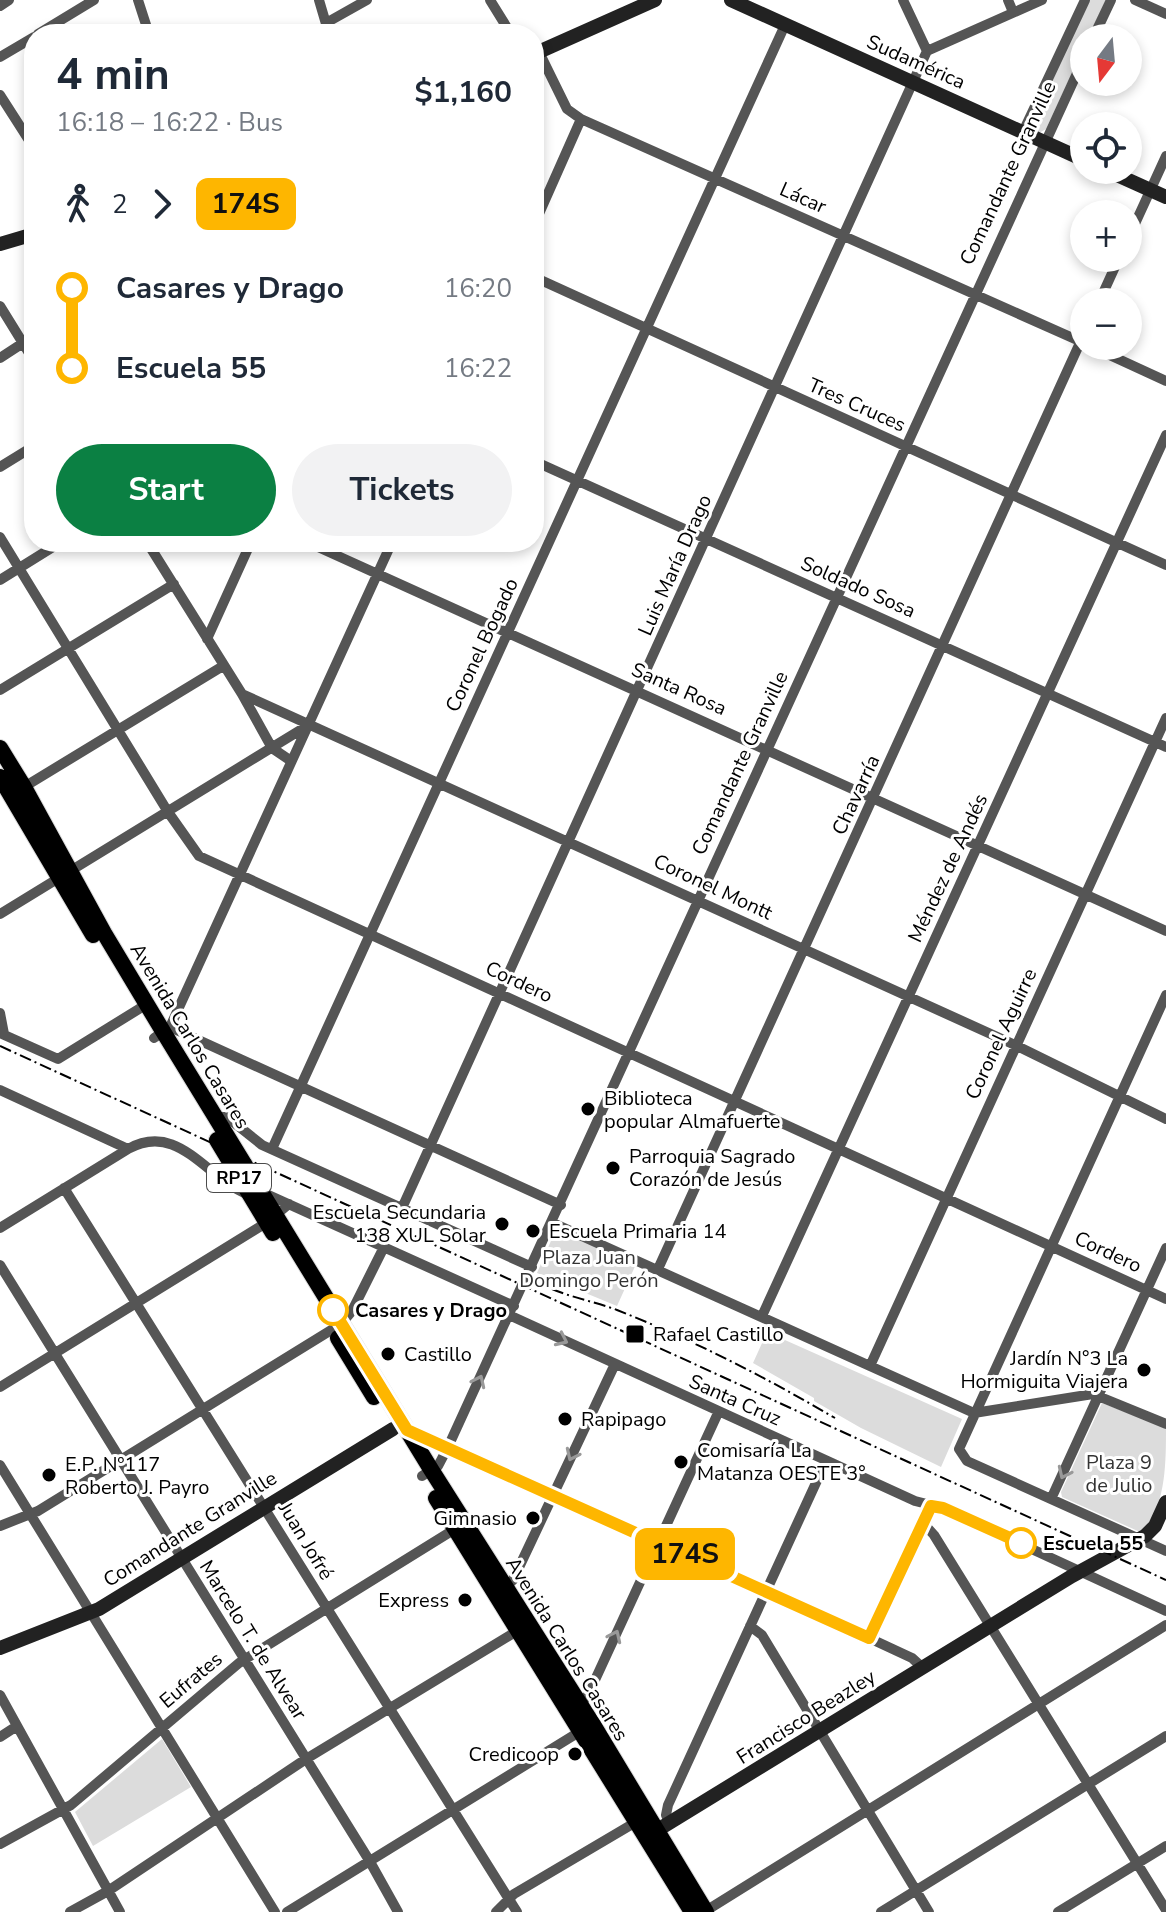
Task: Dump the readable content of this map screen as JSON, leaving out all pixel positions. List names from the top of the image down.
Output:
{
  "streets": {
    "main road": ["Avenida Carlos Casares", "RP17"],
    "street": [
      "Sudamérica",
      "Comandante Granville",
      "Lácar",
      "Tres Cruces",
      "Luis María Drago",
      "Soldado Sosa",
      "Coronel Bogado",
      "Santa Rosa",
      "Chavarría",
      "Méndez de Andés",
      "Coronel Montt",
      "Cordero",
      "Coronel Aguirre",
      "Santa Cruz",
      "Juan Jofré",
      "Marcelo T. de Alvear",
      "Eufrates",
      "Francisco Beazley"
    ]
  },
  "crossings": [
    ["Sudamérica", "Comandante Granville"],
    ["Sudamérica", "Luis María Drago"],
    ["Sudamérica", "Coronel Bogado"],
    ["Comandante Granville", "Lácar"],
    ["Comandante Granville", "Tres Cruces"],
    ["Comandante Granville", "Soldado Sosa"],
    ["Comandante Granville", "Santa Rosa"],
    ["Comandante Granville", "Coronel Montt"],
    ["Comandante Granville", "Cordero"],
    ["Comandante Granville", "Avenida Carlos Casares"],
    ["Comandante Granville", "Santa Cruz"],
    ["Comandante Granville", "Juan Jofré"],
    ["Comandante Granville", "Marcelo T. de Alvear"],
    ["Lácar", "Luis María Drago"],
    ["Lácar", "Coronel Bogado"],
    ["Tres Cruces", "Luis María Drago"],
    ["Tres Cruces", "Coronel Bogado"],
    ["Tres Cruces", "Chavarría"],
    ["Tres Cruces", "Méndez de Andés"],
    ["Luis María Drago", "Soldado Sosa"],
    ["Luis María Drago", "Santa Rosa"],
    ["Luis María Drago", "Coronel Montt"],
    ["Luis María Drago", "Cordero"],
    ["Soldado Sosa", "Coronel Bogado"],
    ["Soldado Sosa", "Chavarría"],
    ["Soldado Sosa", "Méndez de Andés"],
    ["Soldado Sosa", "Coronel Aguirre"],
    ["Coronel Bogado", "Santa Rosa"],
    ["Coronel Bogado", "Coronel Montt"],
    ["Coronel Bogado", "Cordero"],
    ["Santa Rosa", "Chavarría"],
    ["Santa Rosa", "Méndez de Andés"],
    ["Santa Rosa", "Coronel Aguirre"],
    ["Chavarría", "Coronel Montt"],
    ["Chavarría", "Cordero"],
    ["Méndez de Andés", "Coronel Montt"],
    ["Méndez de Andés", "Cordero"],
    ["Coronel Montt", "Coronel Aguirre"],
    ["Cordero", "Coronel Aguirre"],
    ["Avenida Carlos Casares", "Santa Cruz"],
    ["Avenida Carlos Casares", "Eufrates"],
    ["Avenida Carlos Casares", "Francisco Beazley"],
    ["Santa Cruz", "Francisco Beazley"],
    ["Juan Jofré", "Eufrates"],
    ["Marcelo T. de Alvear", "Eufrates"]
  ],
  "parks": ["Plaza Juan Domingo Perón", "Plaza 9 de Julio"],
  "places": {
    "other": [
      "Biblioteca popular Almafuerte",
      "Parroquia Sagrado Corazón de Jesús",
      "Escuela Secundaria 138 XUL Solar",
      "Escuela Primaria 14",
      "Casares y Drago",
      "Castillo",
      "Jardín N°3 La Hormiguita Viajera",
      "Rapipago",
      "Comisaría La Matanza OESTE 3°",
      "E.P. Nº117 Roberto J. Payro",
      "Gimnasio",
      "Escuela 55",
      "Express",
      "Credicoop"
    ],
    "transit": ["Rafael Castillo"]
  },
  "lines": ["bus line 174S"],
  "north": "bottom",
  "page": {
    "on_map": "174S",
    "map_buttons": ["+", "−"],
    "heading": ["4 min", "16:18 – 16:22 · Bus", "$1,160"],
    "legs": ["2", "174S"],
    "list": [
      {
        "name": "Casares y Drago",
        "value": "16:20"
      },
      {
        "name": "Escuela 55",
        "value": "16:22"
      }
    ],
    "buttons": ["Start", "Tickets"]
  }
}
